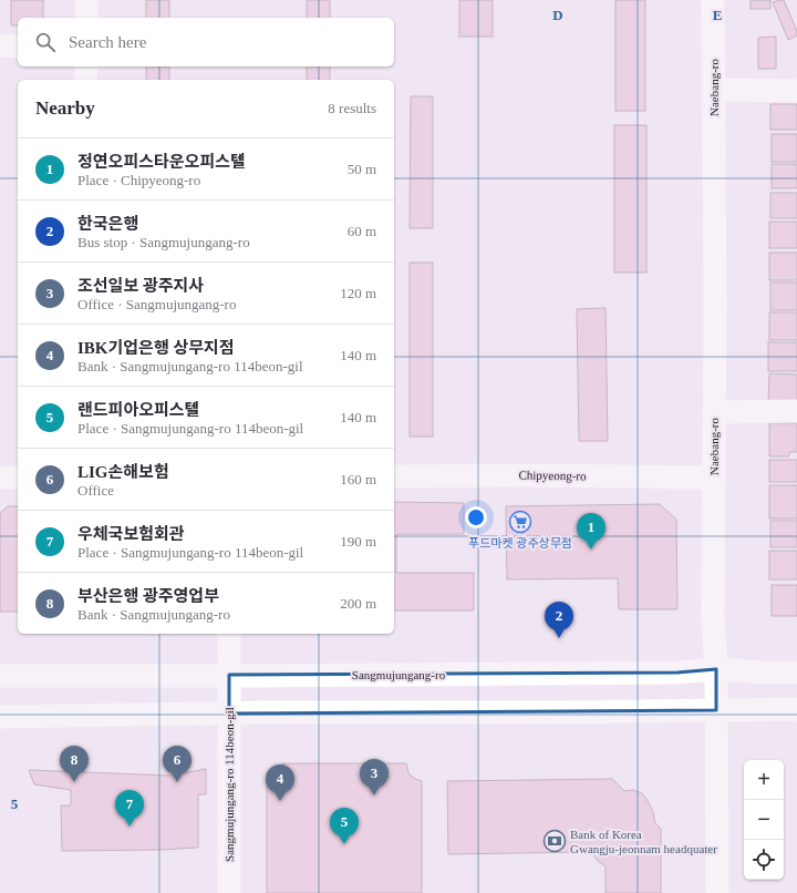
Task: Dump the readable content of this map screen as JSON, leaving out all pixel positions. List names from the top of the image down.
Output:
{
  "streets": {
    "street": [
      "Naebang-ro",
      "Chipyeong-ro",
      "Sangmujungang-ro",
      "Sangmujungang-ro 114beon-gil"
    ]
  },
  "crossings": [
    ["Naebang-ro", "Chipyeong-ro"],
    ["Naebang-ro", "Sangmujungang-ro"],
    ["Sangmujungang-ro", "Sangmujungang-ro 114beon-gil"]
  ],
  "places": {
    "supermarket": ["푸드마켓 광주상무점"],
    "bank": ["Bank of Korea Gwangju-jeonnam headquater"]
  },
  "page": {
    "search": "Search here",
    "heading": ["Nearby", "8 results"],
    "list": [
      {
        "mark": "1",
        "name": "정연오피스타운오피스텔",
        "note": "Place · Chipyeong-ro",
        "value": "50 m"
      },
      {
        "mark": "2",
        "name": "한국은행",
        "note": "Bus stop · Sangmujungang-ro",
        "value": "60 m"
      },
      {
        "mark": "3",
        "name": "조선일보 광주지사",
        "note": "Office · Sangmujungang-ro",
        "value": "120 m"
      },
      {
        "mark": "4",
        "name": "IBK기업은행 상무지점",
        "note": "Bank · Sangmujungang-ro 114beon-gil",
        "value": "140 m"
      },
      {
        "mark": "5",
        "name": "랜드피아오피스텔",
        "note": "Place · Sangmujungang-ro 114beon-gil",
        "value": "140 m"
      },
      {
        "mark": "6",
        "name": "LIG손해보험",
        "note": "Office",
        "value": "160 m"
      },
      {
        "mark": "7",
        "name": "우체국보험회관",
        "note": "Place · Sangmujungang-ro 114beon-gil",
        "value": "190 m"
      },
      {
        "mark": "8",
        "name": "부산은행 광주영업부",
        "note": "Bank · Sangmujungang-ro",
        "value": "200 m"
      }
    ],
    "pins": [
      "1",
      "2",
      "6",
      "8",
      "3",
      "4",
      "7",
      "5"
    ],
    "map_buttons": ["+", "−"]
  },
  "grid": {
    "columns": ["D", "E"],
    "rows": ["5"]
  }
}
